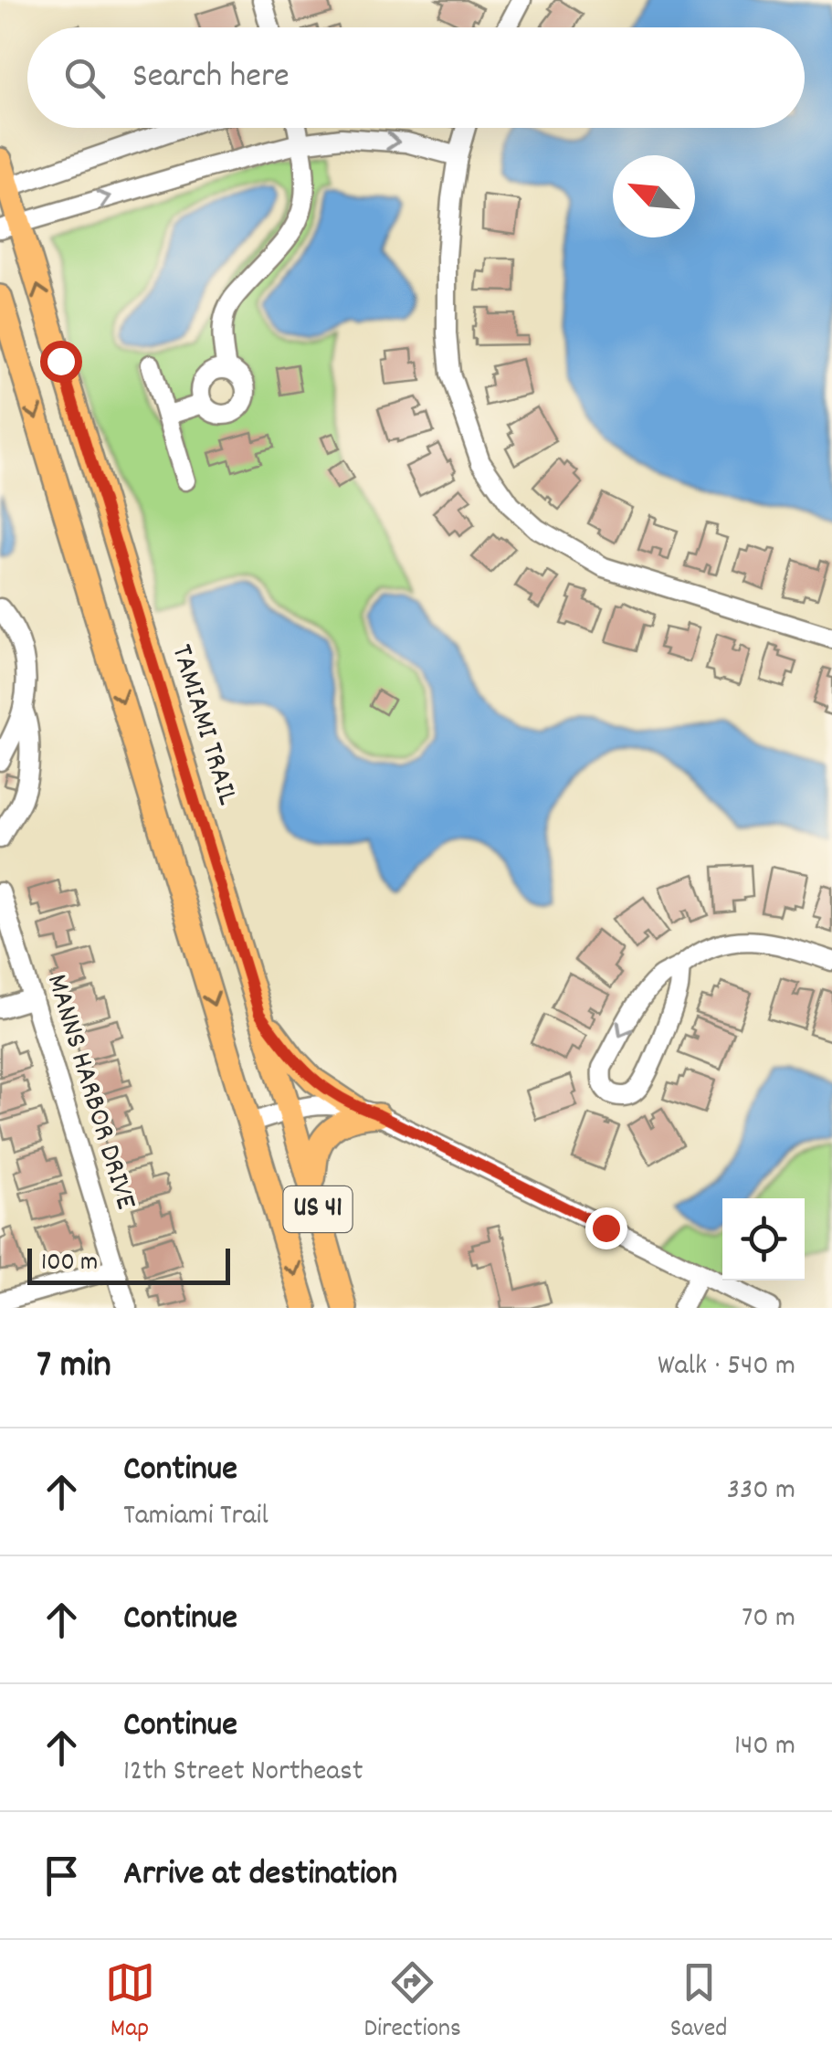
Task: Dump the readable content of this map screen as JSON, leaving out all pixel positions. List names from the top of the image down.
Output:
{
  "streets": {
    "main road": ["TAMIAMI TRAIL", "US 41"],
    "street": ["MANNS HARBOR DRIVE"]
  },
  "scale_bar": "100 m",
  "north": "top left",
  "page": {
    "search": "Search here",
    "scale": "100 m",
    "heading": ["7 min", "Walk · 540 m"],
    "list": [
      ["Continue", "Tamiami Trail", "330 m"],
      ["Continue", "70 m"],
      ["Continue", "12th Street Northeast", "140 m"],
      "Arrive at destination"
    ],
    "nav": ["Map", "Directions", "Saved"]
  }
}
